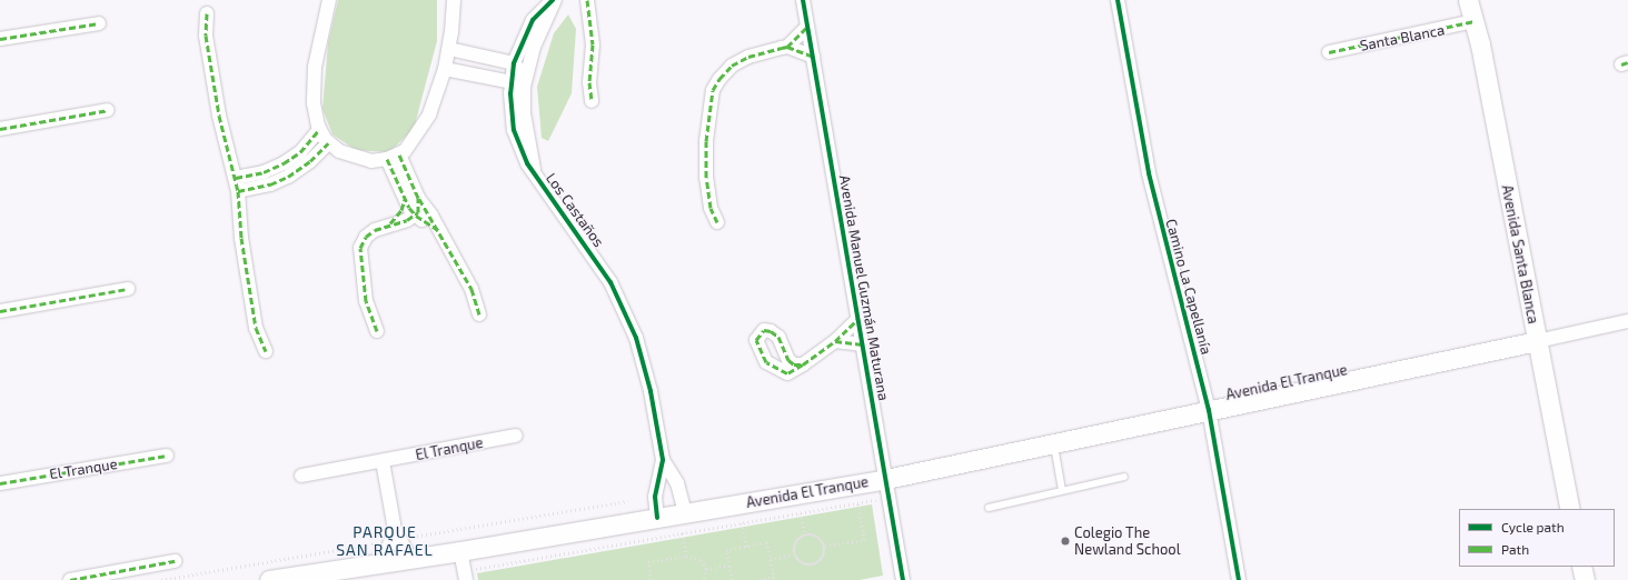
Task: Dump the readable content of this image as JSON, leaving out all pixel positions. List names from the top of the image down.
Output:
{
  "streets": {
    "main road": ["Avenida Santa Blanca", "Avenida El Tranque"],
    "street": [
      "Santa Blanca",
      "Los Castaños",
      "Camino La Capellanía",
      "Avenida Manuel Guzmán Maturana",
      "El Tranque"
    ]
  },
  "crossings": [
    ["Santa Blanca", "Avenida Santa Blanca"],
    ["Los Castaños", "Avenida El Tranque"],
    ["Avenida Santa Blanca", "Avenida El Tranque"],
    ["Camino La Capellanía", "Avenida El Tranque"],
    ["Avenida Manuel Guzmán Maturana", "Avenida El Tranque"]
  ],
  "districts": ["PARQUE SAN RAFAEL"],
  "places": ["Colegio The Newland School"],
  "legend": ["Cycle path", "Path"]
}
